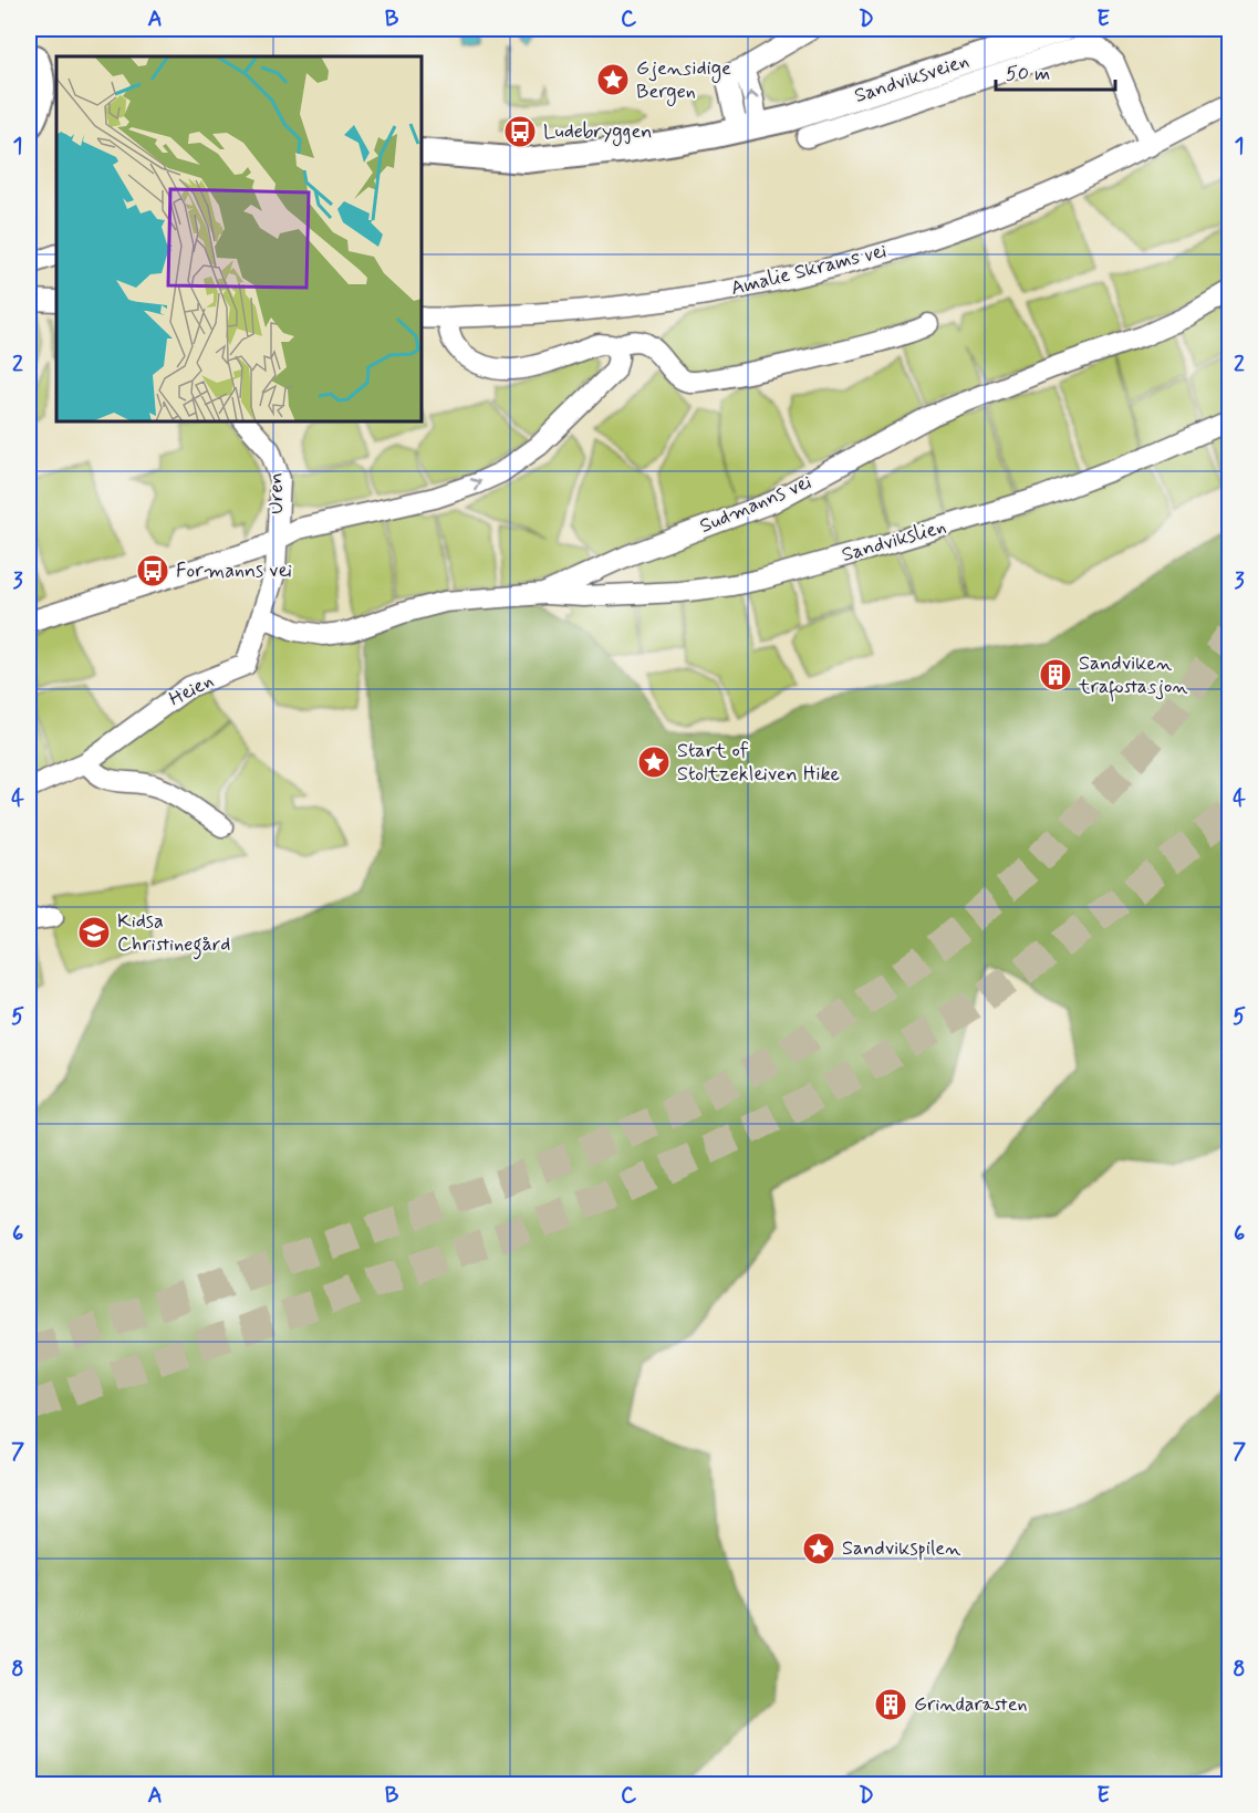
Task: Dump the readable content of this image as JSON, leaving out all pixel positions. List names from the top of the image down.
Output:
{
  "streets": {
    "main road": ["Sandviksveien"],
    "street": [
      "Amalie Skrams vei",
      "Uren",
      "Sudmanns vei",
      "Sandvikslien",
      "Heien"
    ]
  },
  "crossings": [
    ["Uren", "Heien"],
    ["Sudmanns vei", "Sandvikslien"],
    ["Sudmanns vei", "Heien"]
  ],
  "places": {
    "place": ["Gjensidige Bergen", "Start of Stoltzekleiven Hike", "Sandvikspilen"],
    "bus stop": ["Ludebryggen", "Formanns vei"],
    "building": ["Sandviken trafostasjon", "Grindarasten"],
    "school or university": ["Kidsa Christinegård"]
  },
  "scale_bar": "50 m",
  "grid": {
    "columns": [
      "A",
      "B",
      "C",
      "D",
      "E"
    ],
    "rows": [
      "1",
      "2",
      "3",
      "4",
      "5",
      "6",
      "7",
      "8"
    ]
  }
}
